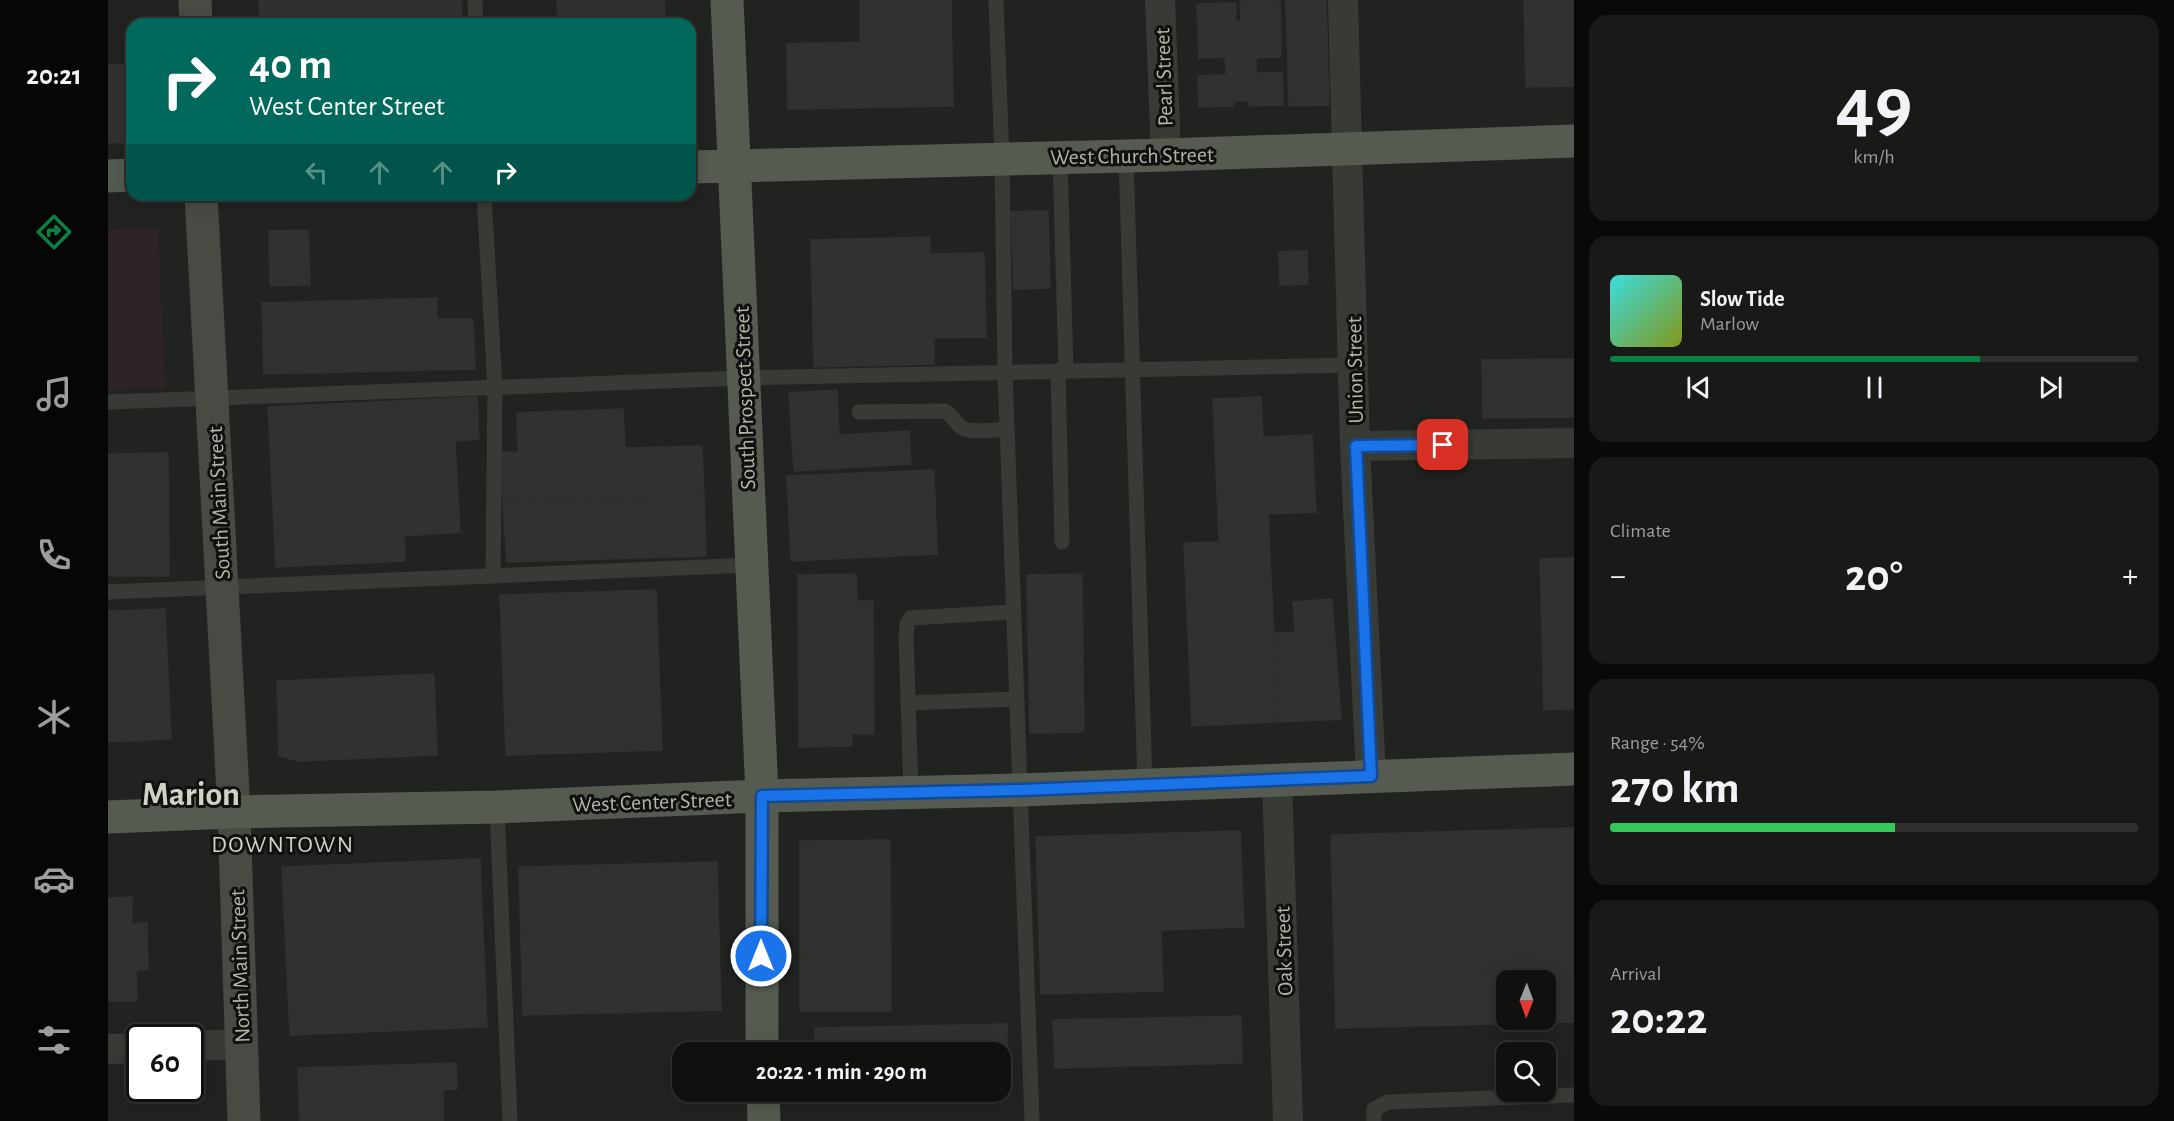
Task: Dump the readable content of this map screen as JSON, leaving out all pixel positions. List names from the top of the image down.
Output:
{
  "streets": {
    "main road": ["West Church Street", "South Prospect Street", "West Center Street"],
    "street": [
      "Pearl Street",
      "Union Street",
      "South Main Street",
      "Oak Street",
      "North Main Street"
    ]
  },
  "crossings": [
    ["Pearl Street", "West Church Street"],
    ["West Church Street", "Union Street"],
    ["West Church Street", "South Prospect Street"],
    ["Union Street", "West Center Street"],
    ["South Prospect Street", "West Center Street"],
    ["South Main Street", "West Center Street"],
    ["South Main Street", "North Main Street"],
    ["West Center Street", "Oak Street"],
    ["West Center Street", "North Main Street"]
  ],
  "districts": ["Marion", "DOWNTOWN"],
  "north": "bottom",
  "page": {
    "tabs": "20:21",
    "tile": [
      ["49", "km/h"],
      "Climate",
      ["Range · 54%", "270 km"],
      ["Arrival", "20:22"]
    ],
    "turn": ["40 m", "West Center Street"],
    "song": ["Slow Tide", "Marlow"],
    "heat": ["−", "20°", "+"],
    "limit": "60",
    "trip": "20:22 · 1 min · 290 m"
  }
}
